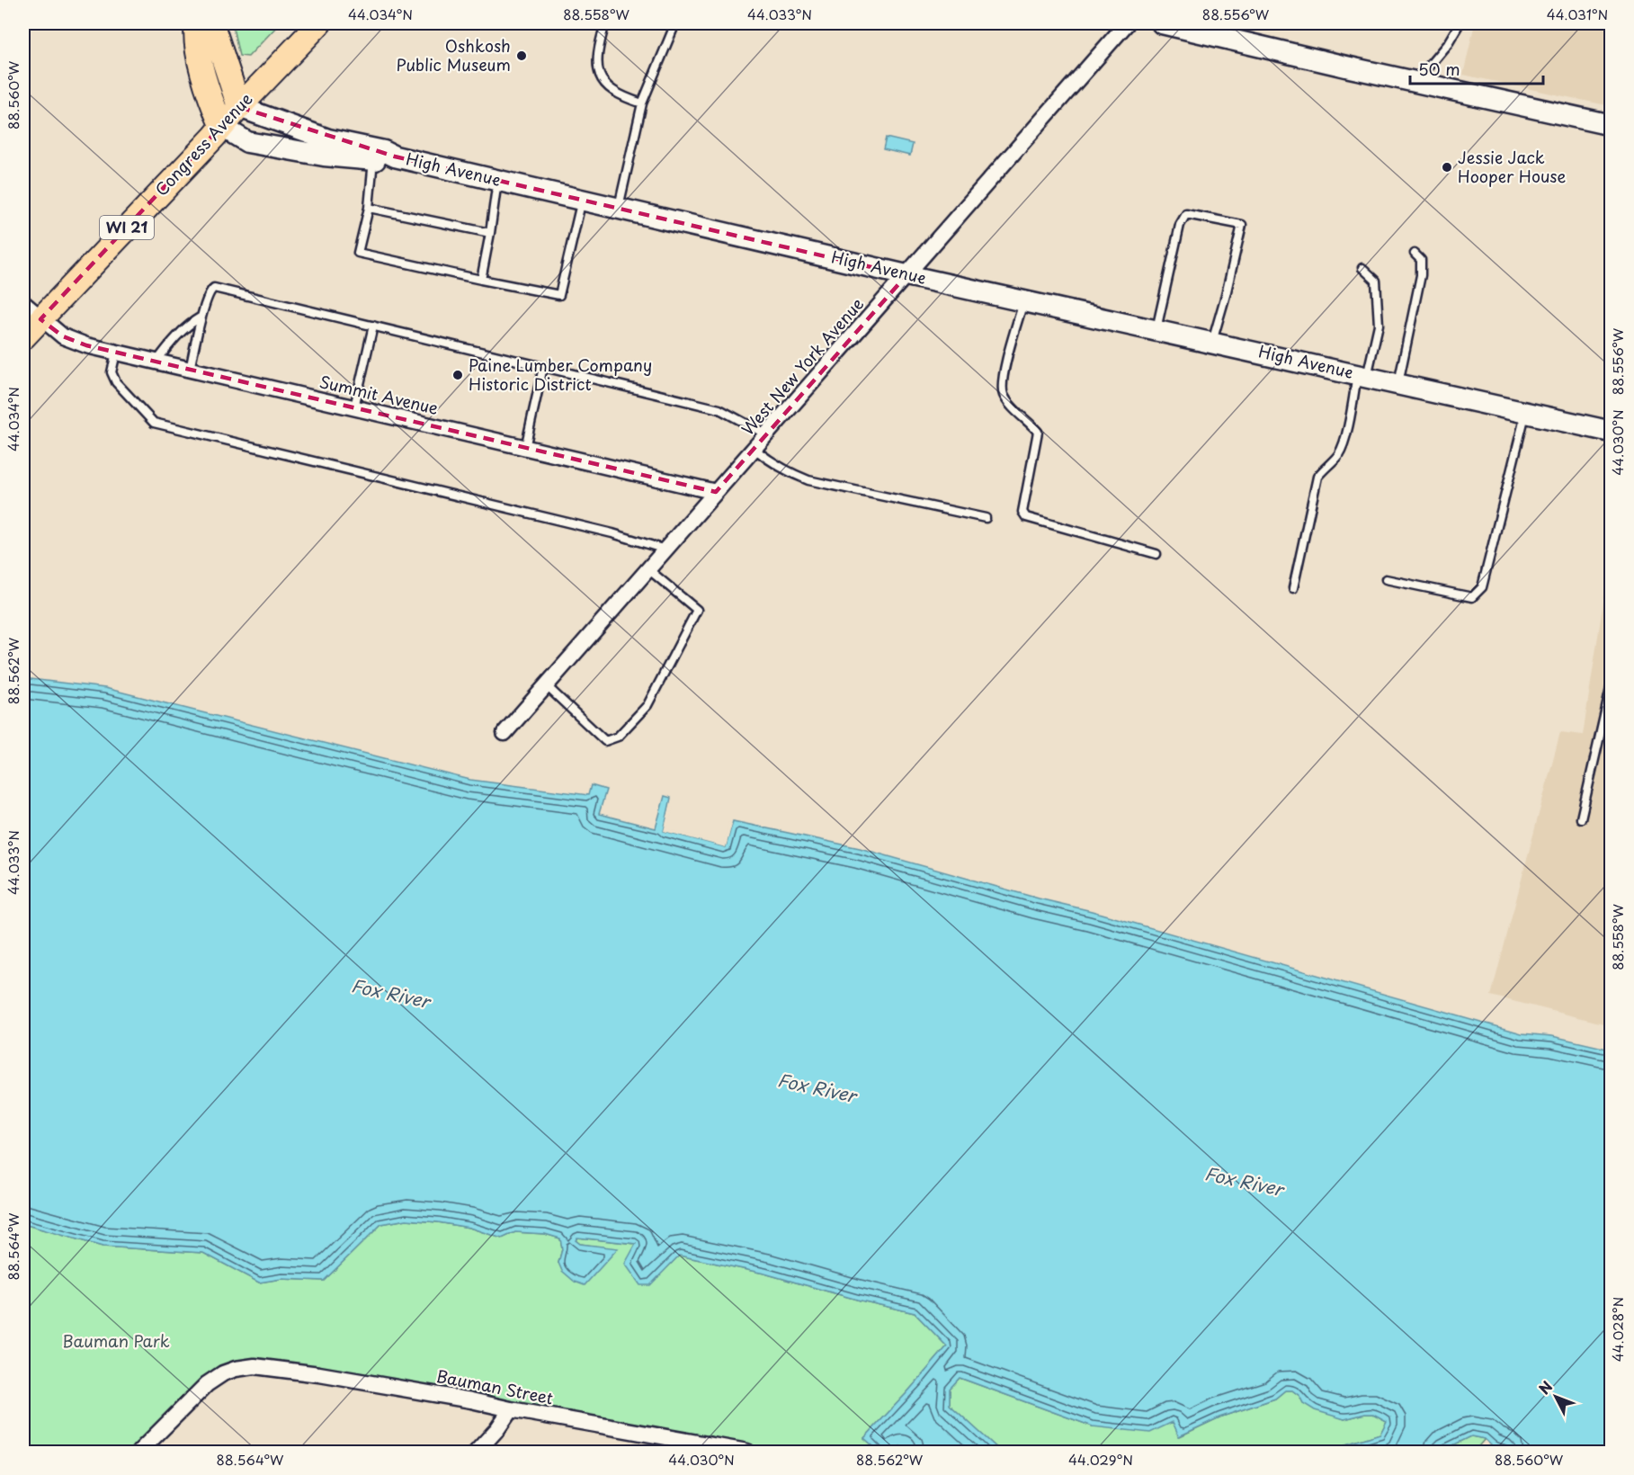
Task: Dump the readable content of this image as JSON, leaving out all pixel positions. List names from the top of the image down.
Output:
{
  "streets": {
    "main road": ["Congress Avenue", "High Avenue", "WI 21"],
    "street": ["West New York Avenue", "Summit Avenue", "Bauman Street"]
  },
  "crossings": [
    ["Congress Avenue", "High Avenue"],
    ["Congress Avenue", "Summit Avenue"],
    ["High Avenue", "West New York Avenue"],
    ["West New York Avenue", "Summit Avenue"]
  ],
  "water": ["Fox River"],
  "parks": ["Bauman Park"],
  "places": ["Oshkosh Public Museum", "Jessie Jack Hooper House", "Paine Lumber Company Historic District"],
  "scale_bar": "50 m",
  "north": "top left",
  "coordinates": [
    "44.034°N",
    "88.558°W",
    "44.033°N",
    "88.556°W",
    "44.031°N",
    "88.560°W",
    "44.030°N",
    "88.562°W",
    "88.564°W",
    "44.028°N",
    "44.029°N"
  ]
}
